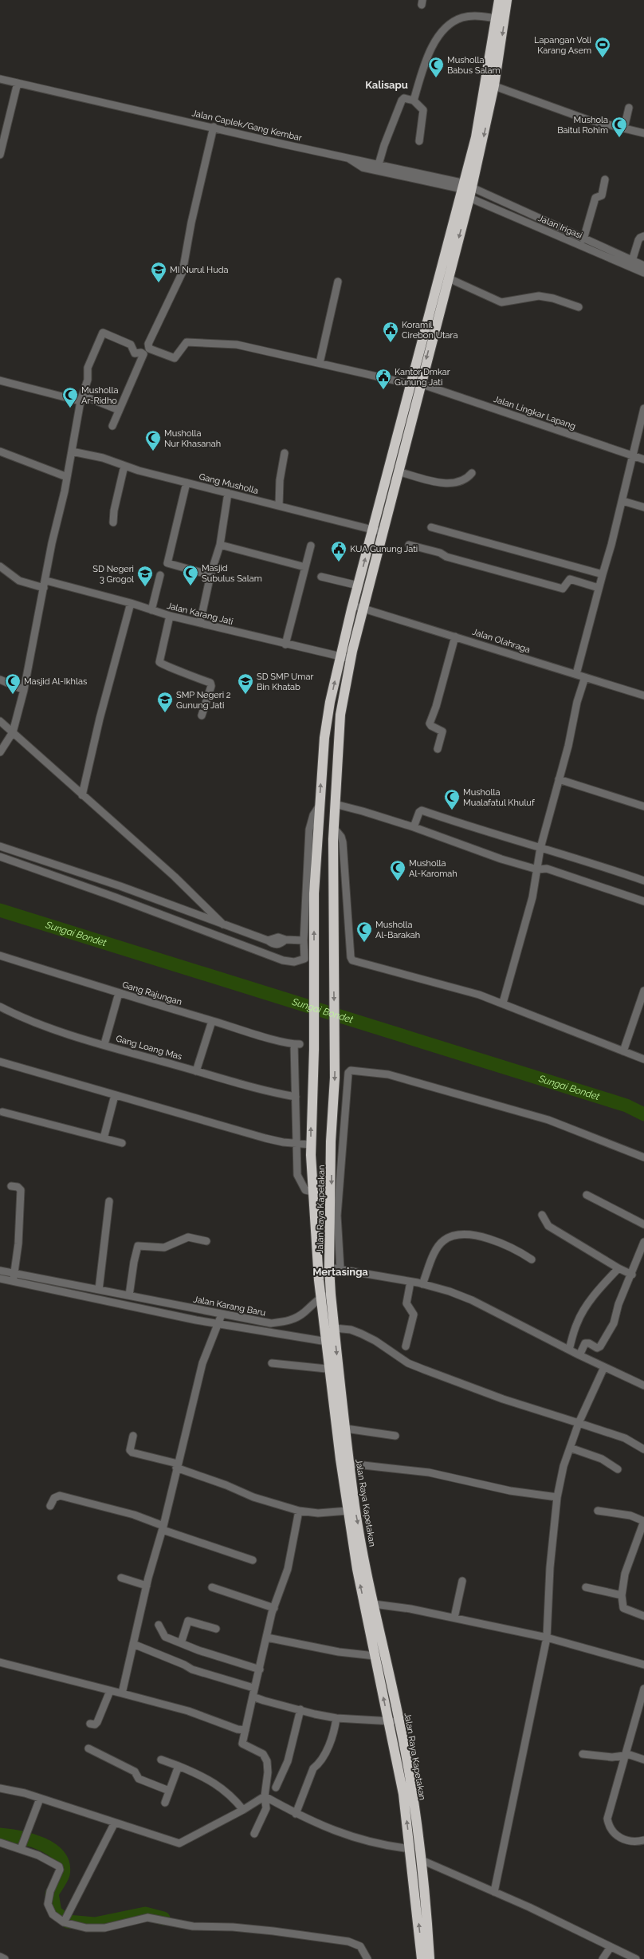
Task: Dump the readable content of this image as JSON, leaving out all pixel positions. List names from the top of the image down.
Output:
{
  "streets": {
    "highway": ["Jalan Raya Kapetakan"],
    "street": [
      "Jalan Caplek/Gang Kembar",
      "Jalan Irigasi",
      "Jalan Lingkar Lapang",
      "Gang Musholla",
      "Jalan Karang Jati",
      "Jalan Olahraga",
      "Gang Rajungan",
      "Gang Loang Mas",
      "Jalan Karang Baru"
    ]
  },
  "crossings": [
    ["Jalan Caplek/Gang Kembar", "Jalan Lingkar Lapang"],
    ["Gang Musholla", "Jalan Raya Kapetakan"],
    ["Jalan Karang Jati", "Jalan Raya Kapetakan"],
    ["Jalan Olahraga", "Jalan Raya Kapetakan"],
    ["Gang Rajungan", "Gang Loang Mas"],
    ["Jalan Raya Kapetakan", "Jalan Karang Baru"]
  ],
  "districts": ["Kalisapu", "Mertasinga"],
  "water": ["Sungai Bondet"],
  "places": {
    "sports": ["Lapangan Voli Karang Asem"],
    "mosque": [
      "Musholla Babus Salam",
      "Mushola Baitul Rohim",
      "Musholla Ar-Ridho",
      "Musholla Nur Khasanah",
      "Masjid Subulus Salam",
      "Masjid Al-Ikhlas",
      "Musholla Mualafatul Khuluf",
      "Musholla Al-Karomah",
      "Musholla Al-Barakah"
    ],
    "school or university": [
      "MI Nurul Huda",
      "SD Negeri 3 Grogol",
      "SD SMP Umar Bin Khatab",
      "SMP Negeri 2 Gunung Jati"
    ],
    "public building": ["Koramil Cirebon Utara", "Kantor Dmkar Gunung Jati", "KUA Gunung Jati"]
  }
}
